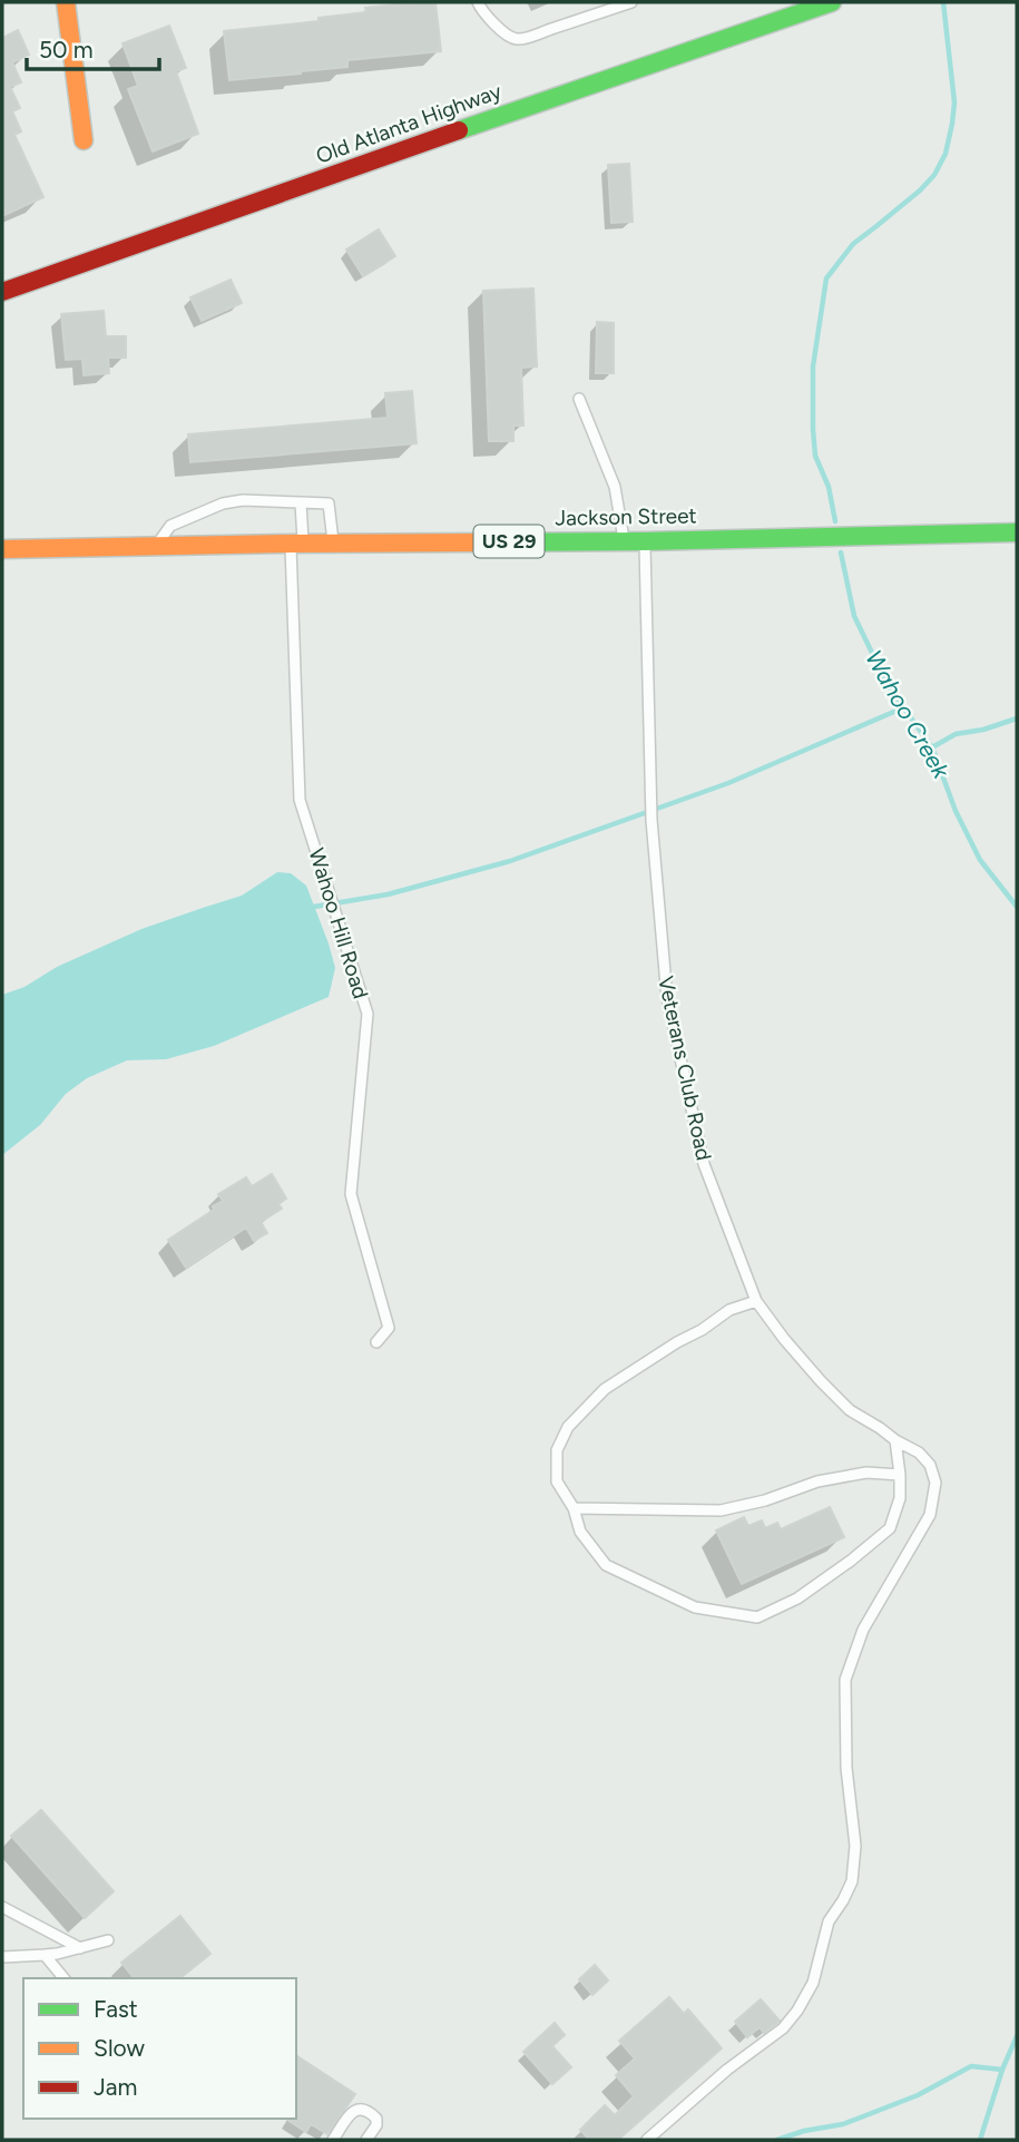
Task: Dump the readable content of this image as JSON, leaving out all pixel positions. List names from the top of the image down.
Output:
{
  "streets": {
    "street": ["Old Atlanta Highway", "Jackson Street", "US 29"],
    "lane": ["Wahoo Hill Road", "Veterans Club Road"]
  },
  "crossings": [
    ["Jackson Street", "Wahoo Hill Road"],
    ["Jackson Street", "Veterans Club Road"]
  ],
  "water": ["Wahoo Creek"],
  "legend": ["Fast", "Slow", "Jam"],
  "scale_bar": "50 m"
}
